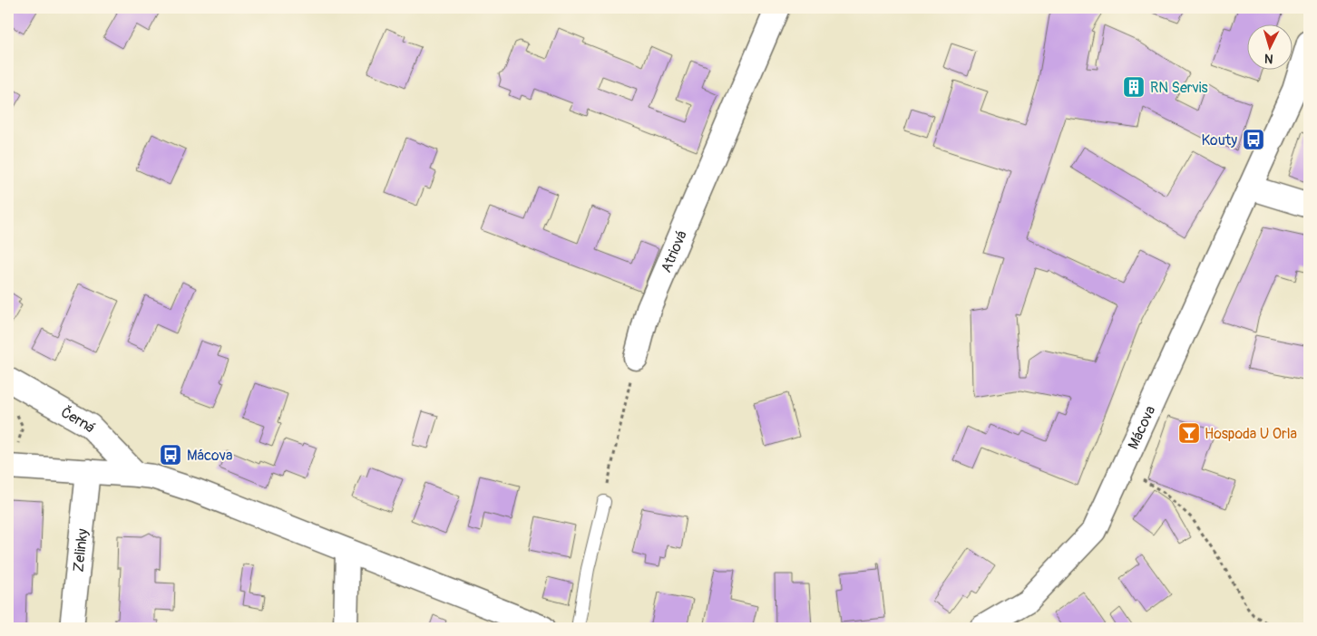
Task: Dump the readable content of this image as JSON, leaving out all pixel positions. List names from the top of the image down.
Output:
{
  "streets": {
    "street": [
      "Atriová",
      "Černá",
      "Mácova",
      "Zelinky"
    ]
  },
  "places": {
    "building": ["RN Servis"],
    "bus stop": ["Kouty", "Mácova"],
    "bar": ["Hospoda U Orla"]
  },
  "north": "bottom"
}
